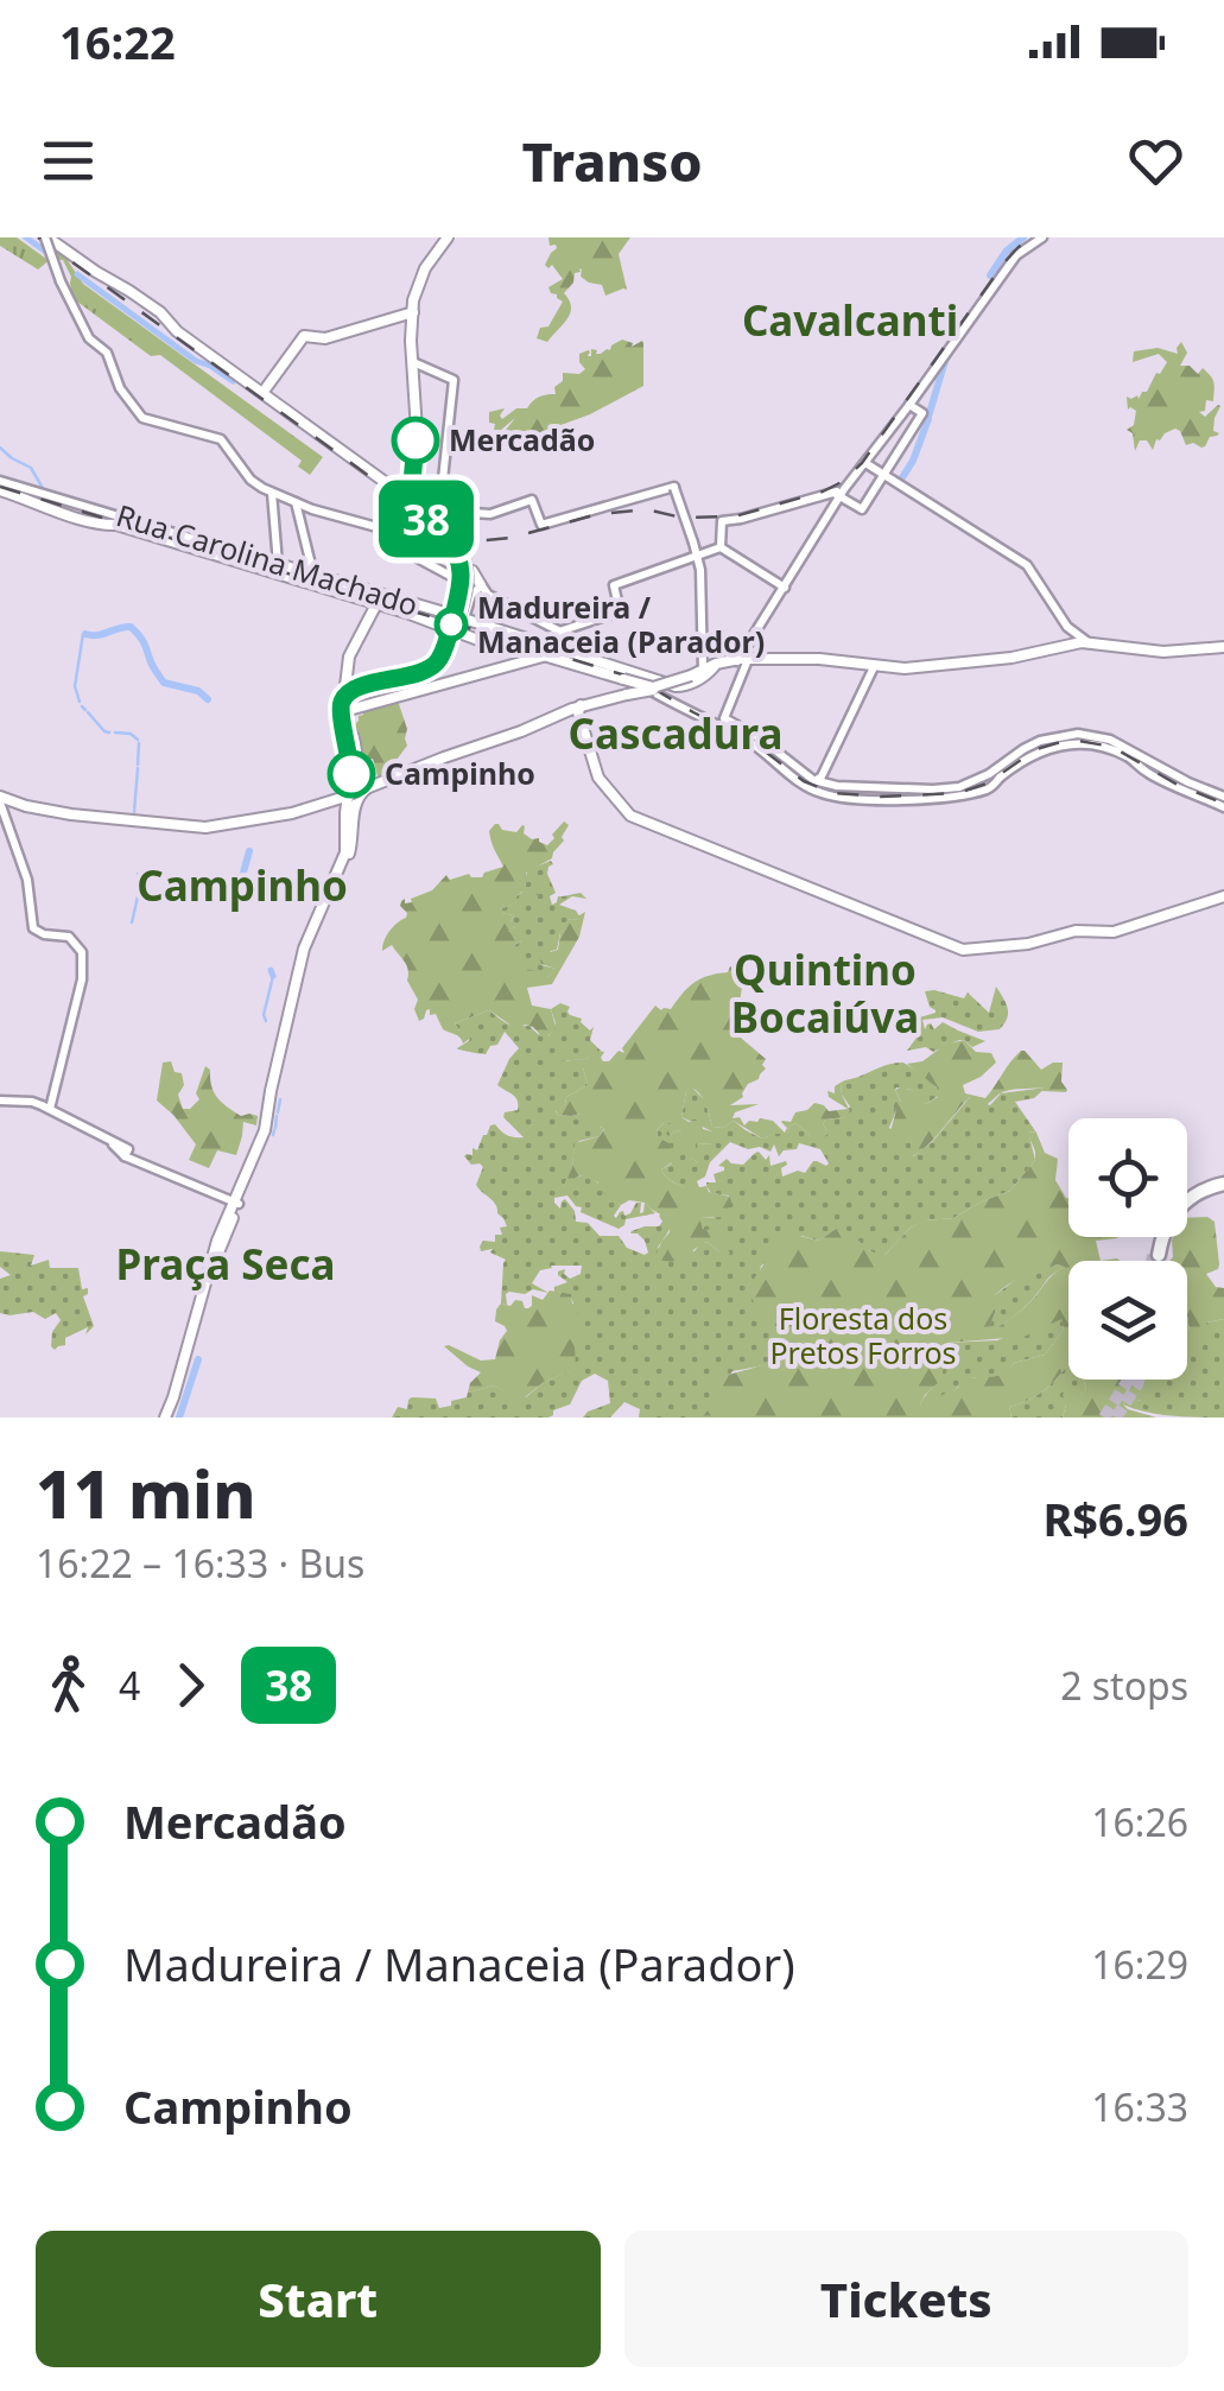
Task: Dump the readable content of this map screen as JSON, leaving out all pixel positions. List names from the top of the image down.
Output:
{
  "streets": {
    "main road": ["Rua Carolina Machado"]
  },
  "districts": [
    "Cavalcanti",
    "Cascadura",
    "Campinho",
    "Quintino Bocaiúva",
    "Praça Seca"
  ],
  "parks": ["Floresta dos Pretos Forros"],
  "places": ["Mercadão", "Madureira / Manaceia (Parador)", "Campinho"],
  "lines": ["bus line 38"],
  "page": {
    "status": "16:22",
    "header": "Transo",
    "on_map": "38",
    "heading": ["11 min", "16:22 – 16:33 · Bus", "R$6.96"],
    "legs": ["4", "38", "2 stops"],
    "list": [
      {
        "name": "Mercadão",
        "value": "16:26"
      },
      {
        "name": "Madureira / Manaceia (Parador)",
        "value": "16:29"
      },
      {
        "name": "Campinho",
        "value": "16:33"
      }
    ],
    "buttons": ["Start", "Tickets"]
  }
}
